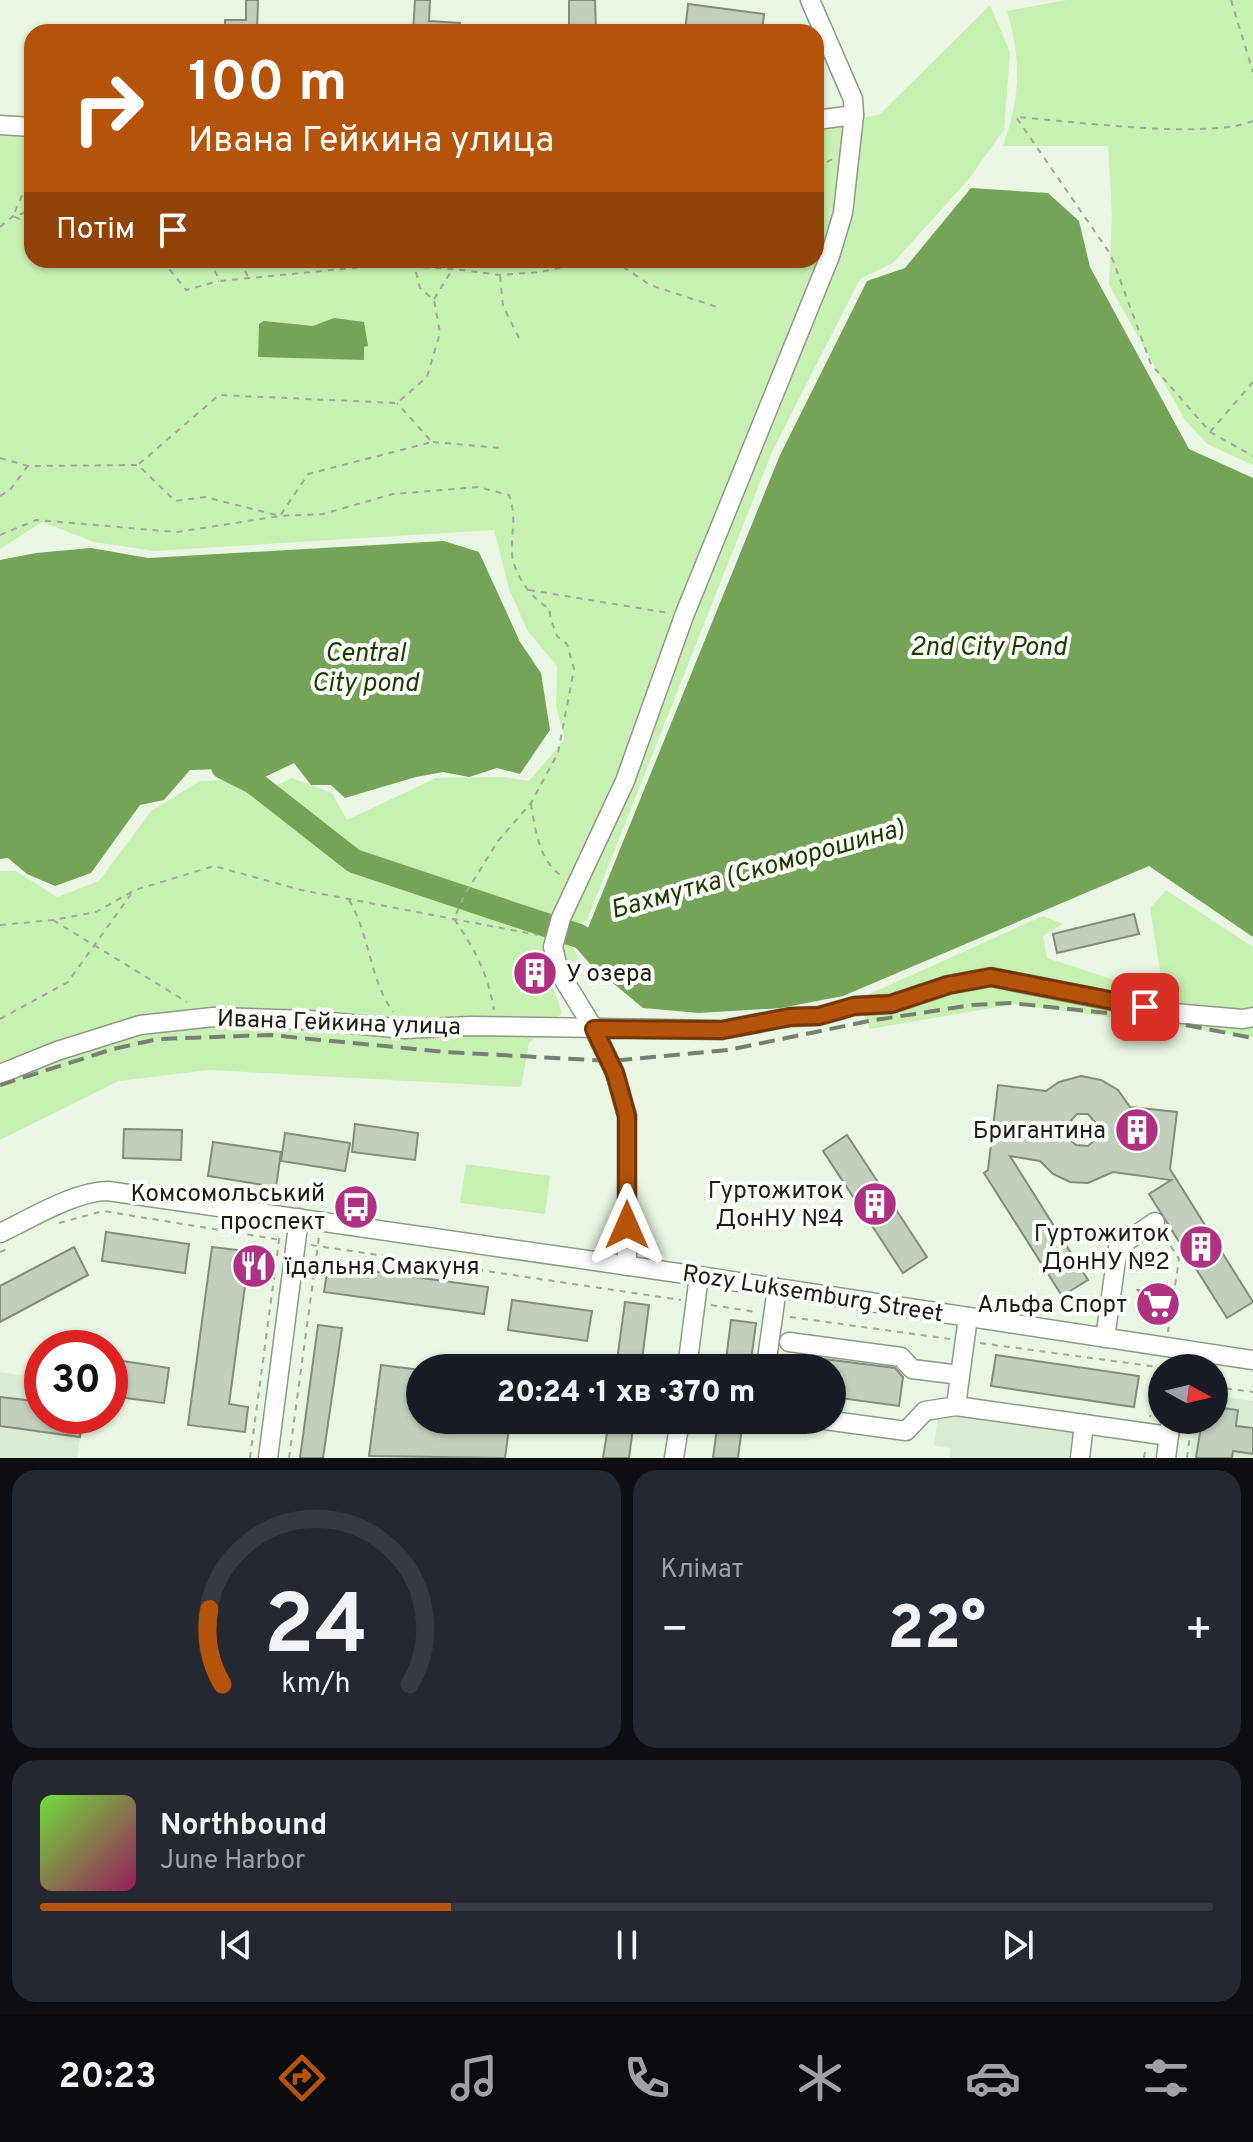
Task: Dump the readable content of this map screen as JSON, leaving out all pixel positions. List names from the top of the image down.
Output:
{
  "streets": {
    "street": ["Ивана Гейкина улица", "Rozy Luksemburg Street"]
  },
  "water": ["2nd City Pond", "Central City pond", "Бахмутка (Скоморошина)"],
  "places": {
    "building": [
      "У озера",
      "Бригантина",
      "Гуртожиток ДонНУ №4",
      "Гуртожиток ДонНУ №2"
    ],
    "bus stop": ["Комсомольський проспект"],
    "restaurant": ["їдальня Смакуня"],
    "supermarket": ["Альфа Спорт"]
  },
  "north": "right",
  "page": {
    "turn": ["100 m", "Ивана Гейкина улица"],
    "then": "Потім",
    "limit": "30",
    "trip": "20:24 · 1 хв · 370 m",
    "tile": "Клімат",
    "heat": ["−", "22°", "+"],
    "song": ["Northbound", "June Harbor"],
    "tabs": "20:23",
    "gauge": ["24", "km/h"]
  }
}
